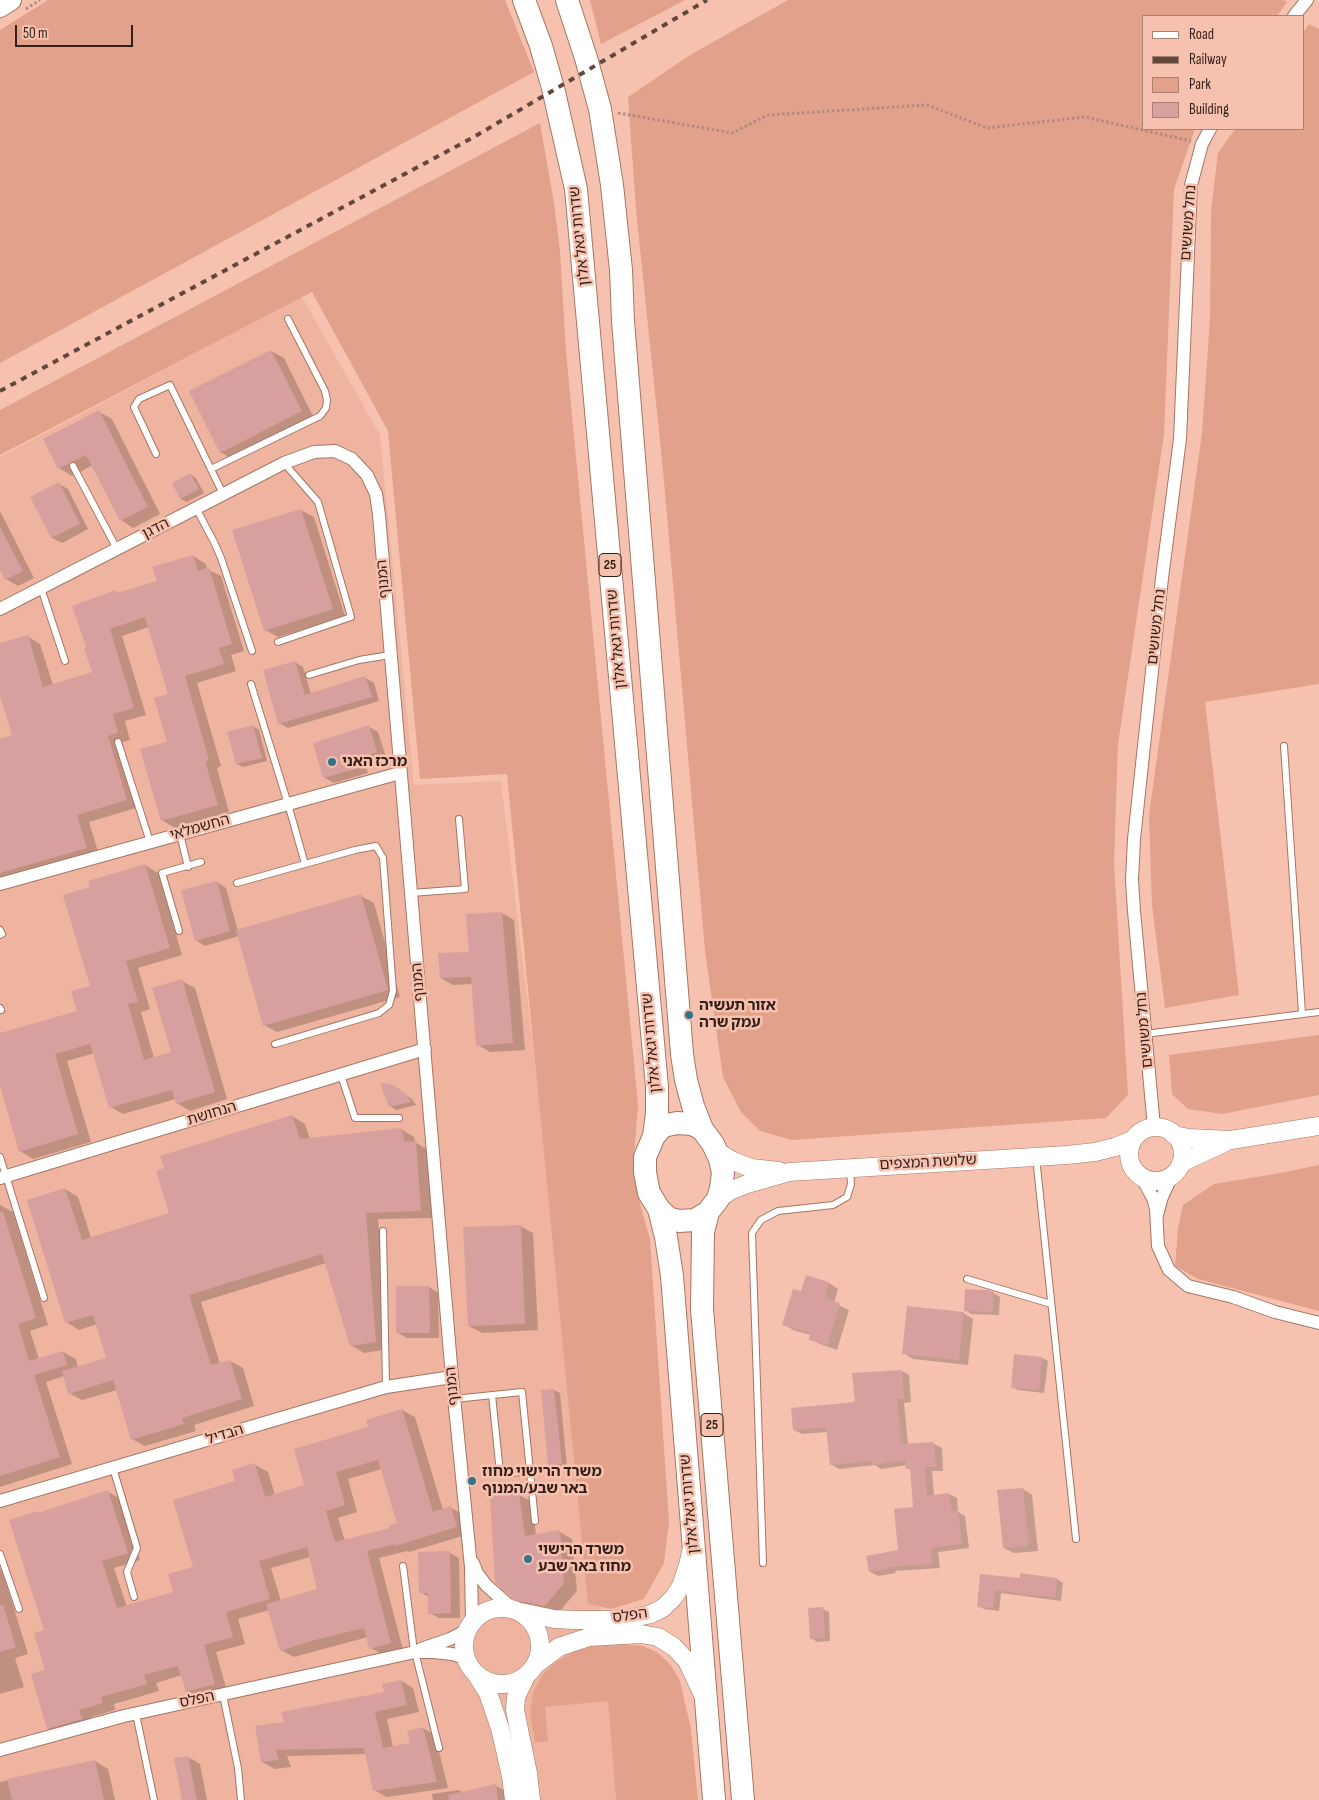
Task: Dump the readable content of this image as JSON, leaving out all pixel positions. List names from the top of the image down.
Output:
{
  "streets": {
    "highway": ["שדרות יגאל אלון", "25"],
    "street": [
      "נחל משושים",
      "הדגן",
      "המנוף",
      "החשמלאי",
      "הנחושת",
      "שלושת המצפים",
      "הבדיל",
      "הפלס"
    ]
  },
  "crossings": [
    ["נחל משושים", "שלושת המצפים"],
    ["שדרות יגאל אלון", "25"],
    ["שדרות יגאל אלון", "שלושת המצפים"],
    ["שדרות יגאל אלון", "הפלס"],
    ["הדגן", "המנוף"],
    ["25", "שלושת המצפים"],
    ["המנוף", "החשמלאי"],
    ["המנוף", "הנחושת"],
    ["המנוף", "הבדיל"],
    ["המנוף", "הפלס"]
  ],
  "places": [
    "מרכז האני",
    "אזור תעשיה עמק שרה",
    "משרד הרישוי מחוז באר שבע/המנוף",
    "משרד הרישוי מחוז באר שבע"
  ],
  "legend": [
    "Road",
    "Railway",
    "Park",
    "Building"
  ],
  "scale_bar": "50 m"
}
